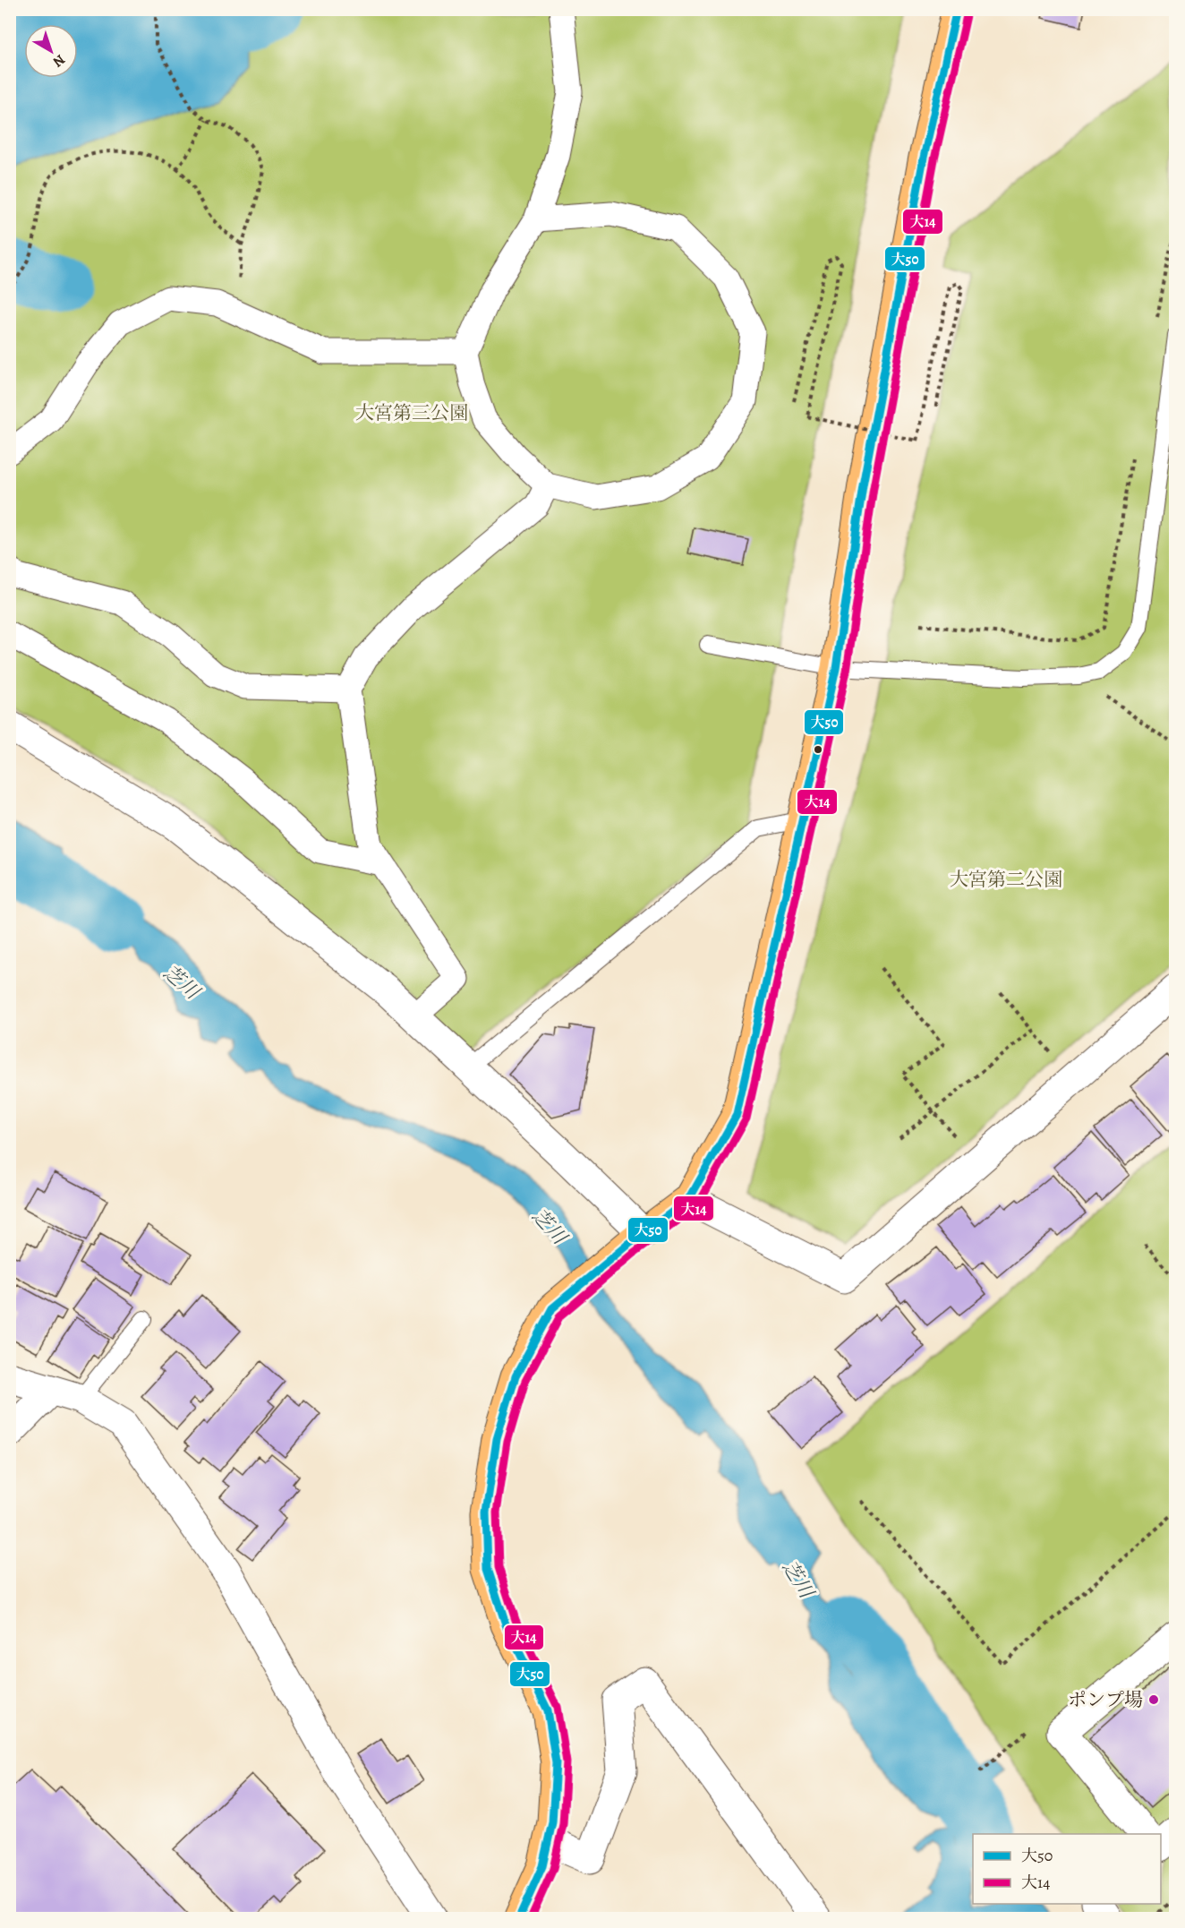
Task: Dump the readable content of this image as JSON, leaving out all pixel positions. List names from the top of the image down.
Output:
{
  "water": ["芝川"],
  "parks": ["大宮第三公園", "大宮第二公園"],
  "places": ["ポンプ場"],
  "lines": ["transit line 大50", "transit line 大14"],
  "legend": ["大50", "大14"],
  "north": "bottom right"
}
